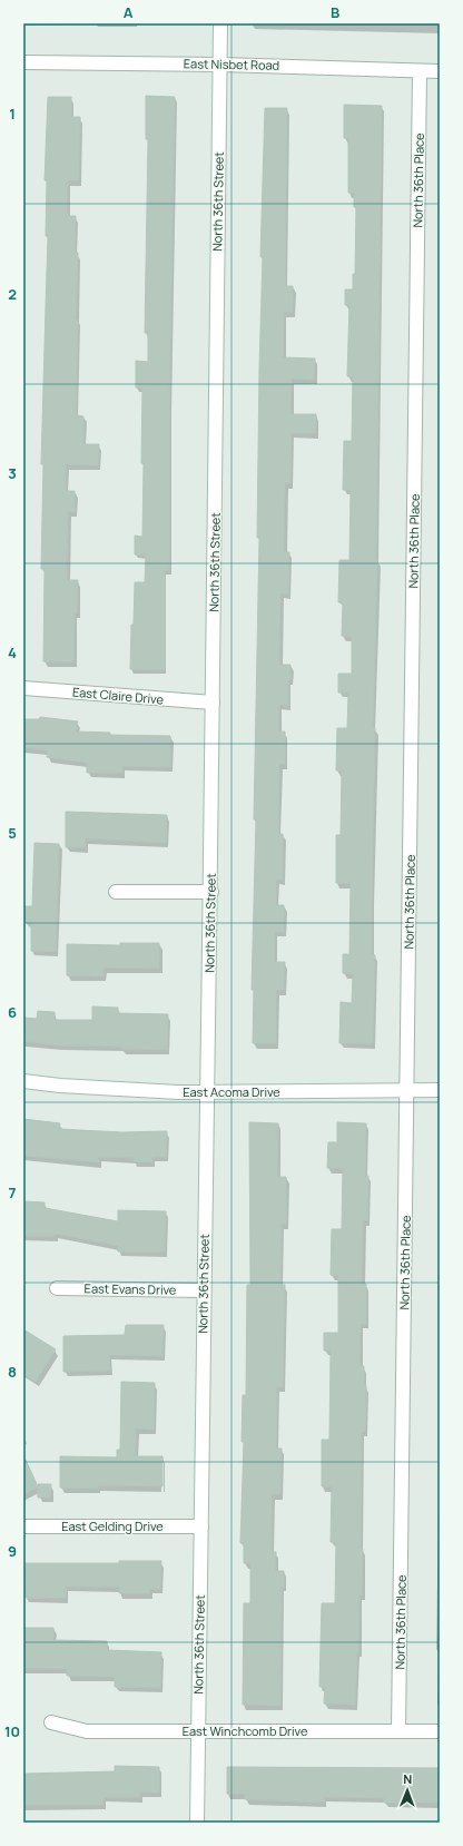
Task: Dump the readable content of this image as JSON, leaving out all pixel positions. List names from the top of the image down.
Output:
{
  "streets": {
    "street": [
      "East Nisbet Road",
      "North 36th Place",
      "North 36th Street",
      "East Claire Drive",
      "East Acoma Drive",
      "East Evans Drive",
      "East Gelding Drive",
      "East Winchcomb Drive"
    ]
  },
  "crossings": [
    ["East Nisbet Road", "North 36th Place"],
    ["East Nisbet Road", "North 36th Street"],
    ["North 36th Place", "East Acoma Drive"],
    ["North 36th Place", "East Winchcomb Drive"],
    ["North 36th Street", "East Claire Drive"],
    ["North 36th Street", "East Acoma Drive"],
    ["North 36th Street", "East Evans Drive"],
    ["North 36th Street", "East Gelding Drive"],
    ["North 36th Street", "East Winchcomb Drive"]
  ],
  "north": "top",
  "grid": {
    "columns": ["A", "B"],
    "rows": [
      "1",
      "2",
      "3",
      "4",
      "5",
      "6",
      "7",
      "8",
      "9",
      "10"
    ]
  }
}
